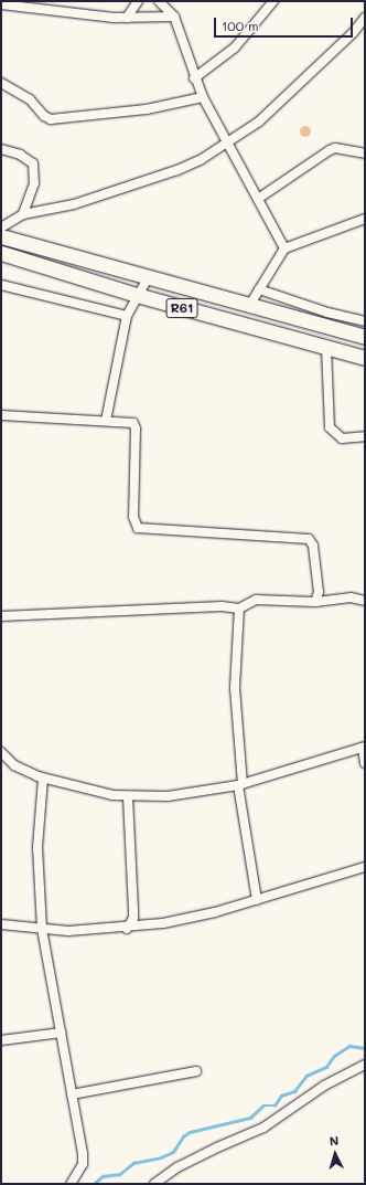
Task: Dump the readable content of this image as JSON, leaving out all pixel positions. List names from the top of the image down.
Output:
{
  "streets": {
    "main road": ["R61"]
  },
  "scale_bar": "100 m",
  "north": "top"
}
